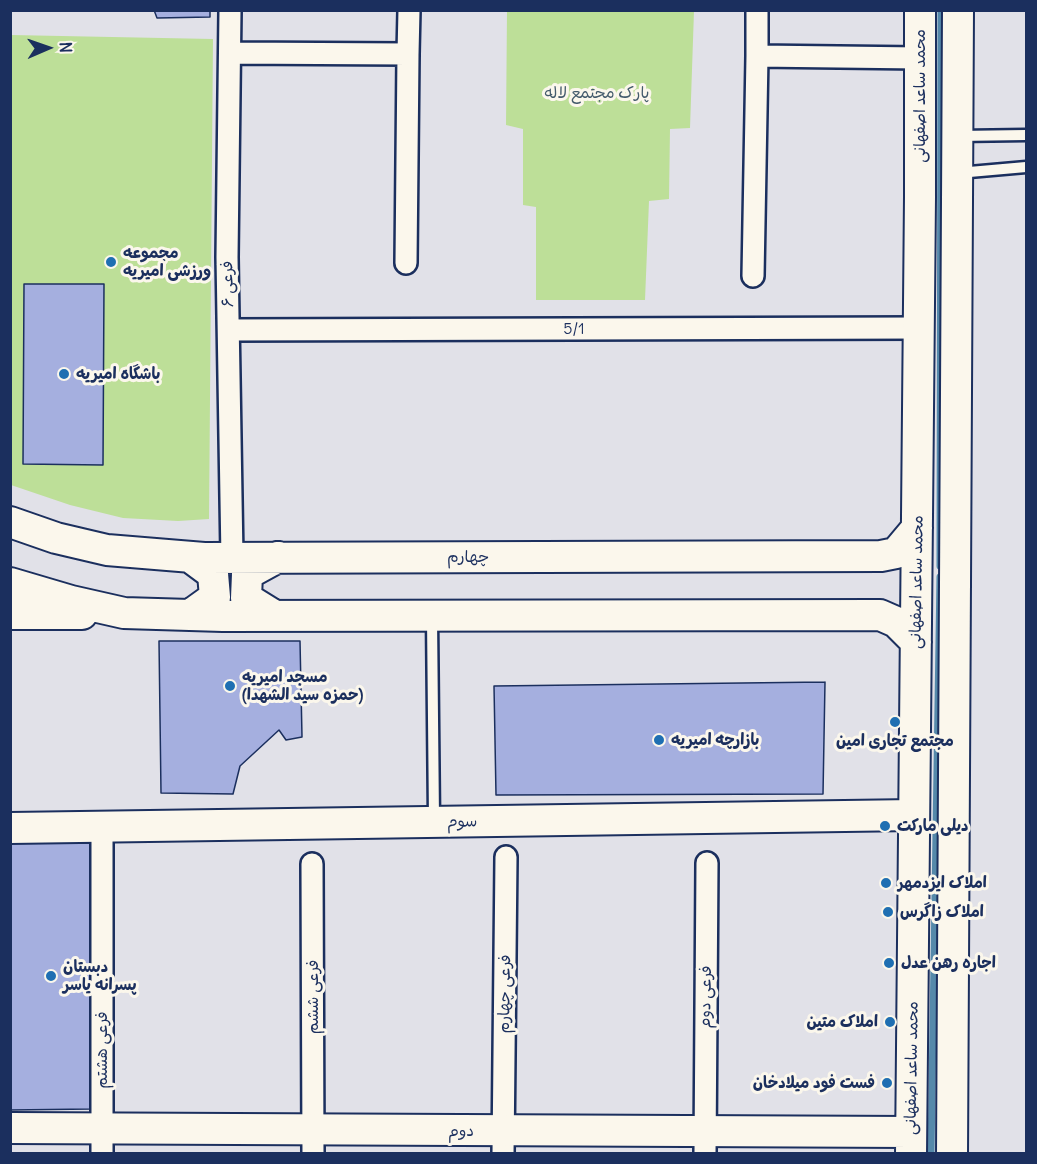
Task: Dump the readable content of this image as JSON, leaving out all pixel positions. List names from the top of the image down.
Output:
{
  "streets": {
    "street": [
      "محمد ساعد اصفهانی",
      "فرعی ۶",
      "5/1",
      "چهارم",
      "سوم",
      "فرعی چهارم",
      "فرعی ششم",
      "فرعی دوم",
      "فرعی هشتم",
      "دوم"
    ]
  },
  "crossings": [
    ["محمد ساعد اصفهانی", "5/1"],
    ["محمد ساعد اصفهانی", "سوم"],
    ["محمد ساعد اصفهانی", "دوم"],
    ["فرعی ۶", "5/1"],
    ["فرعی ۶", "چهارم"],
    ["سوم", "فرعی هشتم"],
    ["فرعی چهارم", "دوم"],
    ["فرعی ششم", "دوم"],
    ["فرعی دوم", "دوم"],
    ["فرعی هشتم", "دوم"]
  ],
  "parks": ["پارک مجتمع لاله"],
  "places": [
    "مجموعه ورزشی امیریه",
    "باشگاه امیریه",
    "مسجد امیریه (حمزه سید الشهدا)",
    "مجتمع تجاری امین",
    "بازارچه امیریه",
    "دیلی مارکت",
    "املاک ایزدمهر",
    "املاک زاگرس",
    "اجاره رهن عدل",
    "دبستان پسرانه یاسر",
    "املاک متین",
    "فست فود میلادخان"
  ],
  "north": "right"
}
